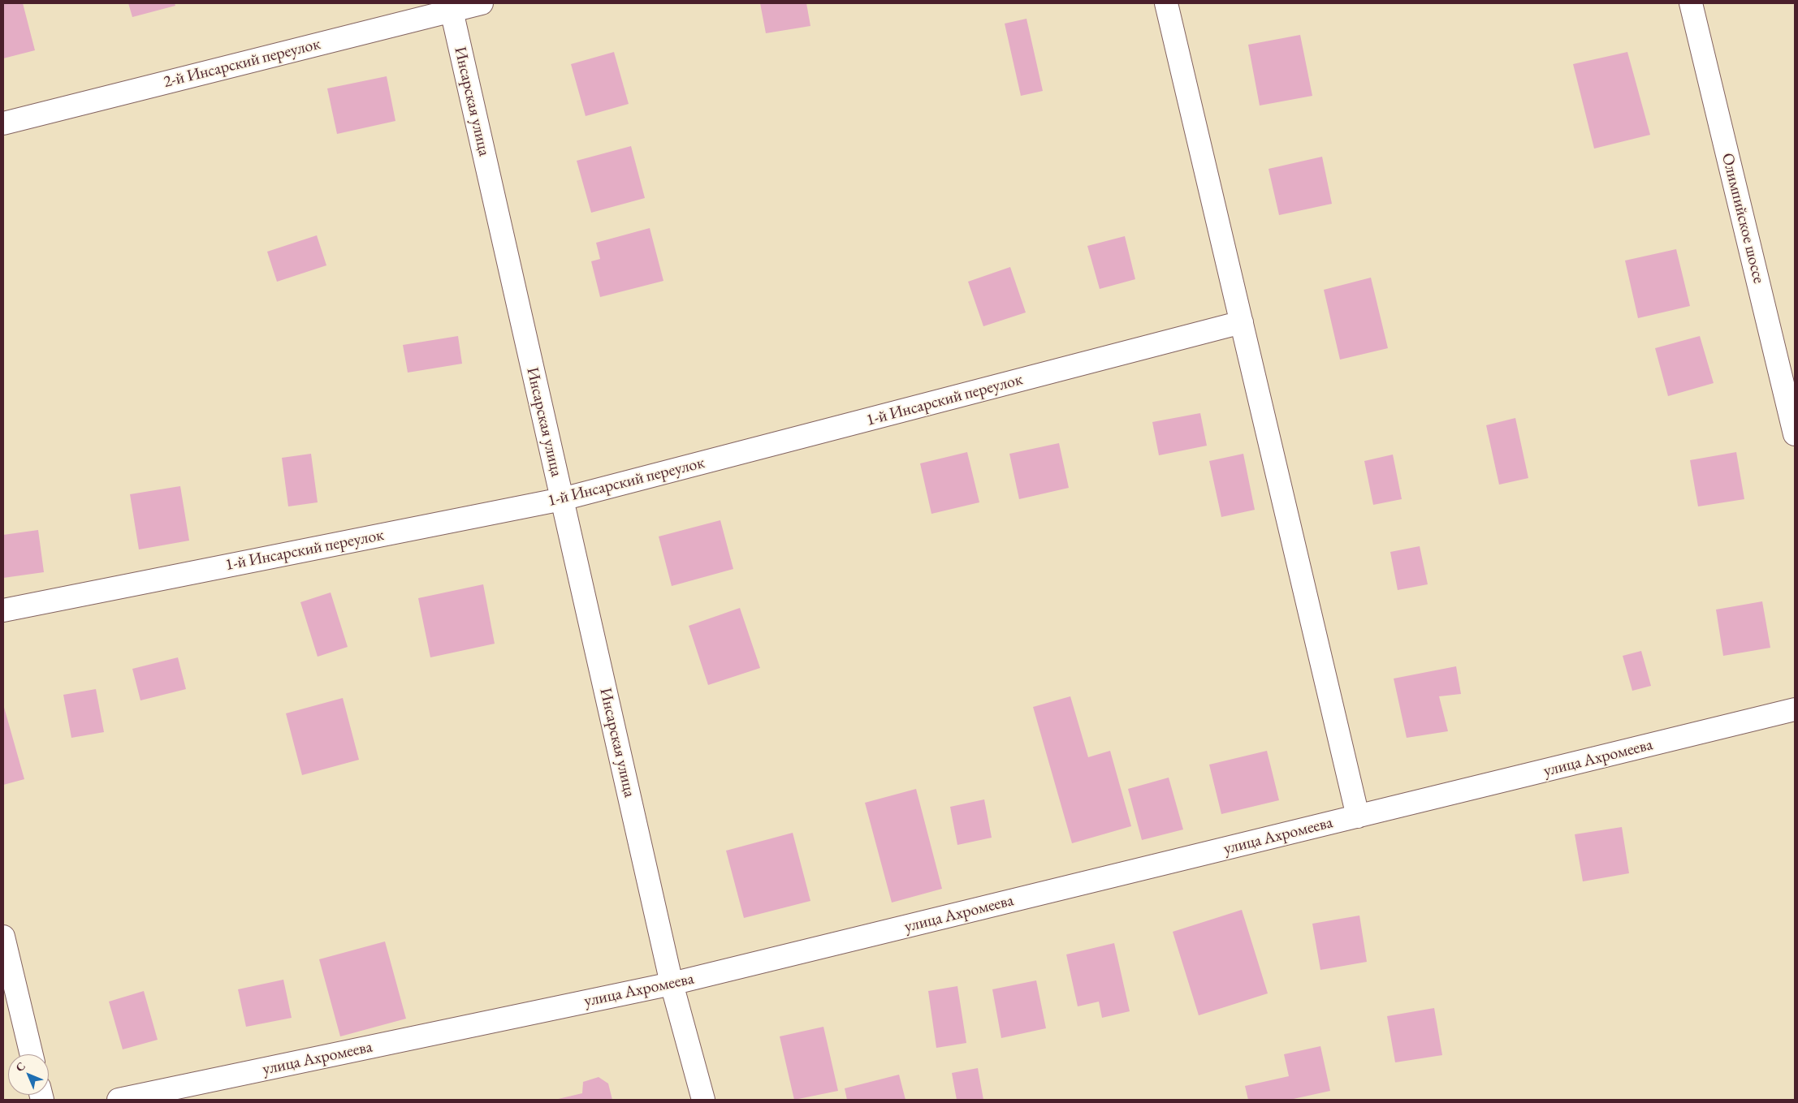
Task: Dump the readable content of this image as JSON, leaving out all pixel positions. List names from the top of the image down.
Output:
{
  "streets": {
    "street": [
      "2-й Инсарский переулок",
      "Инсарская улица",
      "Олимпийское шоссе",
      "1-й Инсарский переулок",
      "улица Ахромеева"
    ]
  },
  "crossings": [
    ["2-й Инсарский переулок", "Инсарская улица"],
    ["Инсарская улица", "1-й Инсарский переулок"],
    ["Инсарская улица", "улица Ахромеева"]
  ],
  "north": "top left"
}
